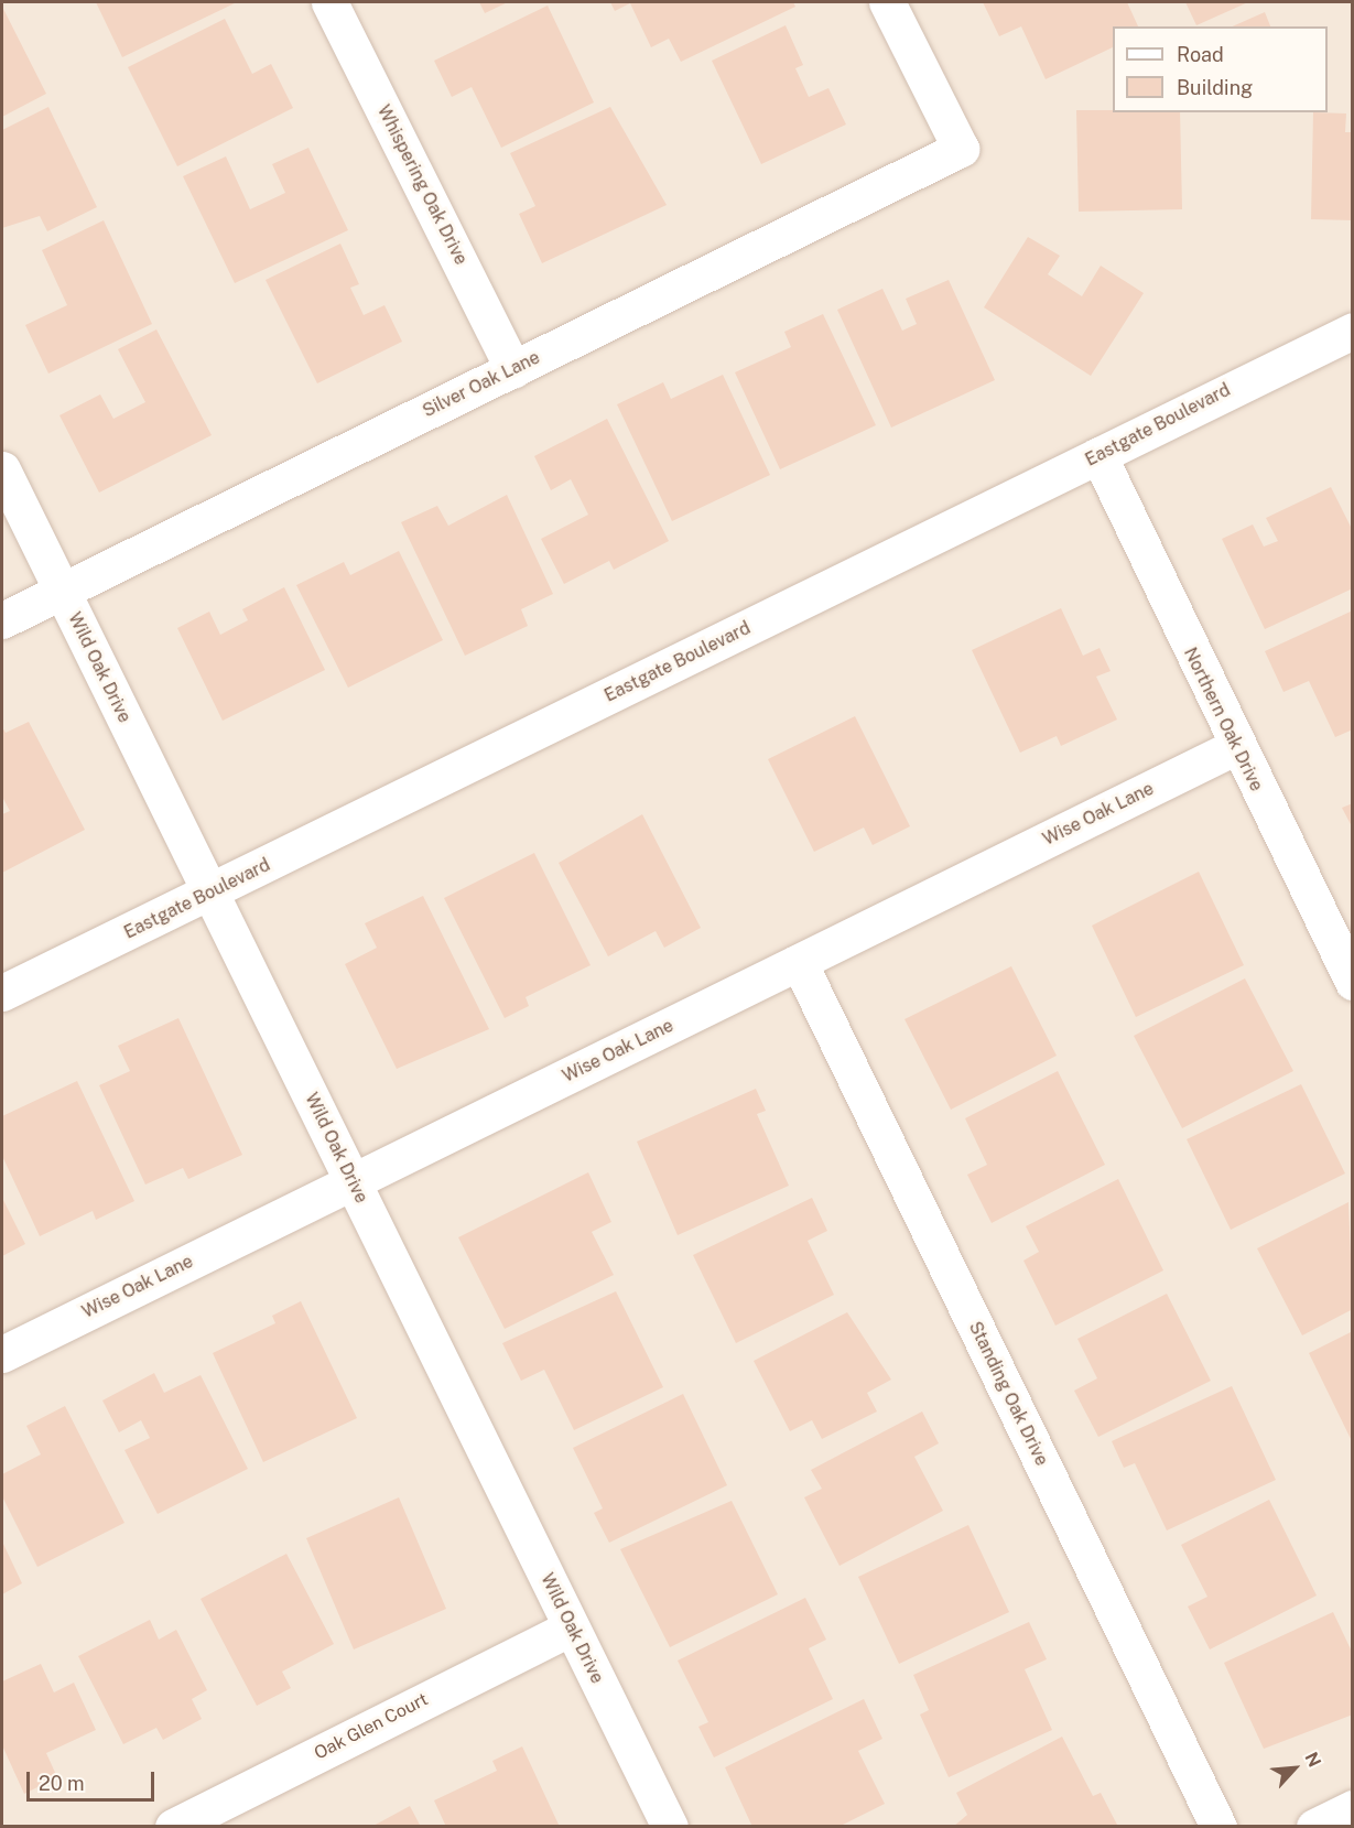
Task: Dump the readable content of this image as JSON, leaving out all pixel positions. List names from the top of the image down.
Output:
{
  "streets": {
    "street": [
      "Whispering Oak Drive",
      "Silver Oak Lane",
      "Eastgate Boulevard",
      "Wild Oak Drive",
      "Northern Oak Drive",
      "Wise Oak Lane",
      "Standing Oak Drive",
      "Oak Glen Court"
    ]
  },
  "crossings": [
    ["Whispering Oak Drive", "Silver Oak Lane"],
    ["Silver Oak Lane", "Wild Oak Drive"],
    ["Eastgate Boulevard", "Wild Oak Drive"],
    ["Eastgate Boulevard", "Northern Oak Drive"],
    ["Wild Oak Drive", "Wise Oak Lane"],
    ["Wild Oak Drive", "Oak Glen Court"],
    ["Northern Oak Drive", "Wise Oak Lane"],
    ["Wise Oak Lane", "Standing Oak Drive"]
  ],
  "legend": ["Road", "Building"],
  "scale_bar": "20 m",
  "north": "top right"
}
